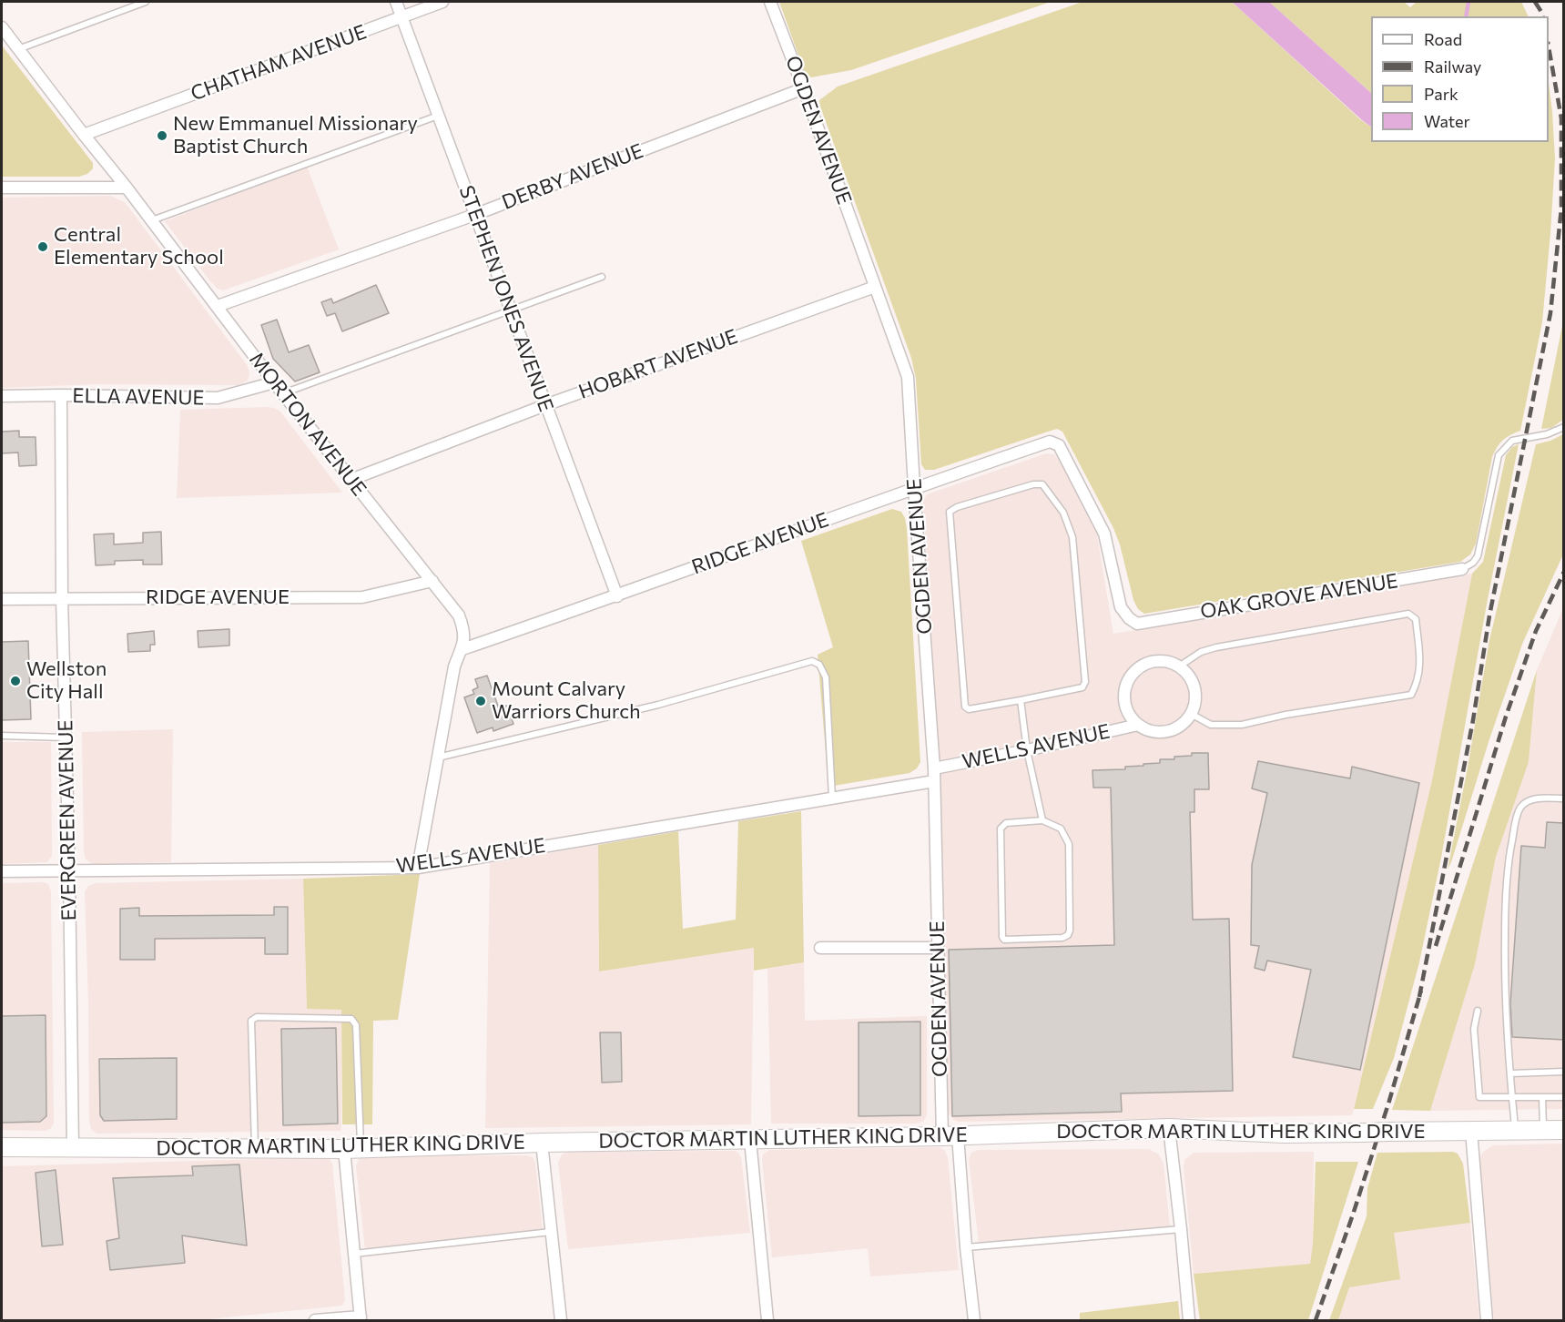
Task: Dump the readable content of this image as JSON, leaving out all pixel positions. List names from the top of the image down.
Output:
{
  "streets": {
    "main road": ["DOCTOR MARTIN LUTHER KING DRIVE"],
    "street": [
      "CHATHAM AVENUE",
      "OGDEN AVENUE",
      "DERBY AVENUE",
      "STEPHEN JONES AVENUE",
      "HOBART AVENUE",
      "ELLA AVENUE",
      "MORTON AVENUE",
      "RIDGE AVENUE",
      "OAK GROVE AVENUE",
      "WELLS AVENUE",
      "EVERGREEN AVENUE"
    ]
  },
  "crossings": [
    ["CHATHAM AVENUE", "STEPHEN JONES AVENUE"],
    ["CHATHAM AVENUE", "MORTON AVENUE"],
    ["OGDEN AVENUE", "DERBY AVENUE"],
    ["OGDEN AVENUE", "HOBART AVENUE"],
    ["OGDEN AVENUE", "RIDGE AVENUE"],
    ["OGDEN AVENUE", "WELLS AVENUE"],
    ["OGDEN AVENUE", "DOCTOR MARTIN LUTHER KING DRIVE"],
    ["DERBY AVENUE", "STEPHEN JONES AVENUE"],
    ["DERBY AVENUE", "MORTON AVENUE"],
    ["STEPHEN JONES AVENUE", "HOBART AVENUE"],
    ["STEPHEN JONES AVENUE", "RIDGE AVENUE"],
    ["HOBART AVENUE", "MORTON AVENUE"],
    ["ELLA AVENUE", "MORTON AVENUE"],
    ["ELLA AVENUE", "EVERGREEN AVENUE"],
    ["MORTON AVENUE", "RIDGE AVENUE"],
    ["MORTON AVENUE", "WELLS AVENUE"],
    ["RIDGE AVENUE", "OAK GROVE AVENUE"],
    ["RIDGE AVENUE", "EVERGREEN AVENUE"],
    ["WELLS AVENUE", "EVERGREEN AVENUE"],
    ["EVERGREEN AVENUE", "DOCTOR MARTIN LUTHER KING DRIVE"]
  ],
  "places": [
    "New Emmanuel Missionary Baptist Church",
    "Central Elementary School",
    "Wellston City Hall",
    "Mount Calvary Warriors Church"
  ],
  "legend": [
    "Road",
    "Railway",
    "Park",
    "Water"
  ]
}
